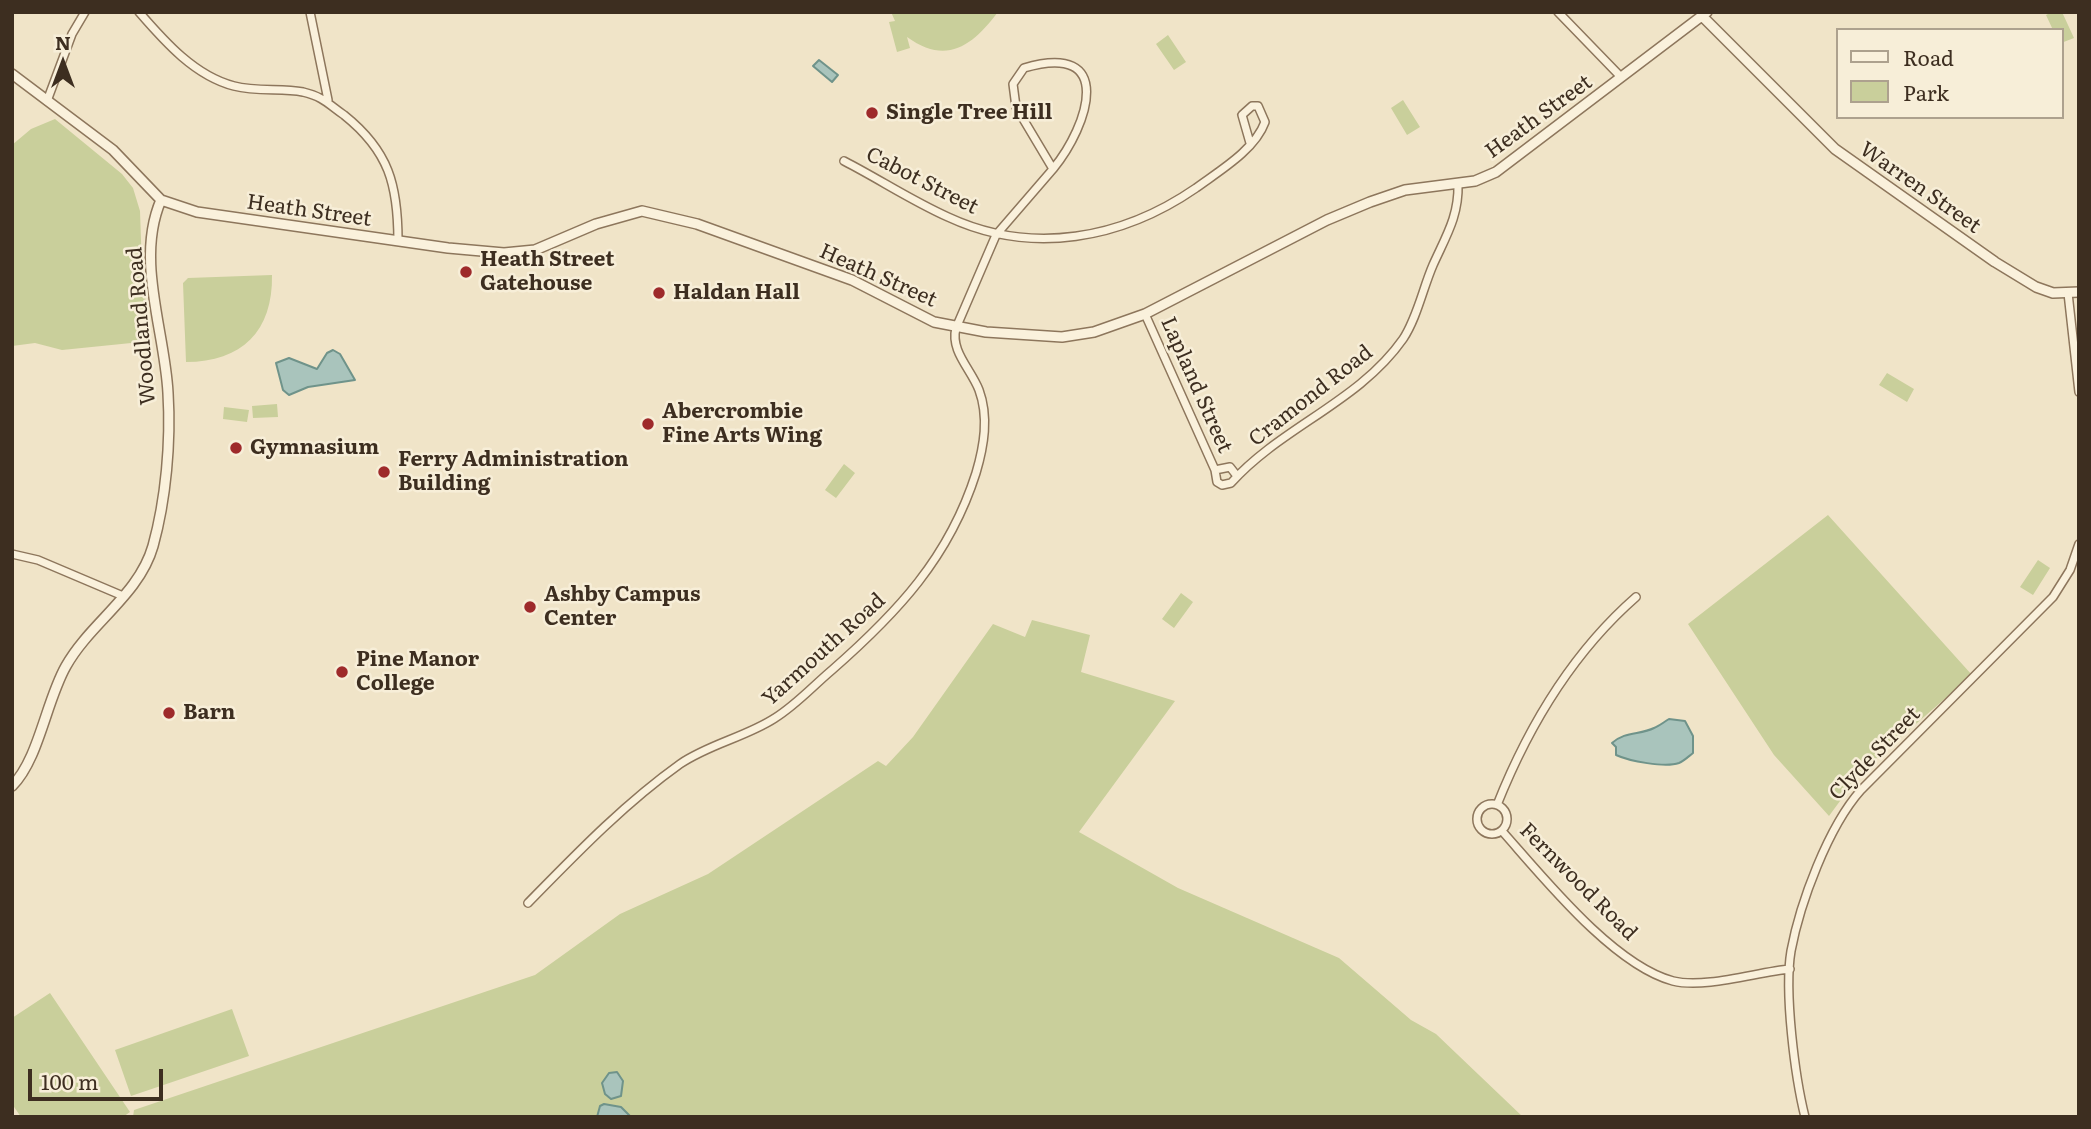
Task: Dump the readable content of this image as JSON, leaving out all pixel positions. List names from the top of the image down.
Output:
{
  "streets": {
    "street": [
      "Heath Street",
      "Cabot Street",
      "Warren Street",
      "Woodland Road",
      "Lapland Street",
      "Cramond Road",
      "Yarmouth Road",
      "Clyde Street",
      "Fernwood Road"
    ]
  },
  "crossings": [
    ["Heath Street", "Warren Street"],
    ["Heath Street", "Woodland Road"],
    ["Heath Street", "Lapland Street"],
    ["Heath Street", "Cramond Road"],
    ["Heath Street", "Yarmouth Road"],
    ["Lapland Street", "Cramond Road"],
    ["Clyde Street", "Fernwood Road"]
  ],
  "places": [
    "Single Tree Hill",
    "Heath Street Gatehouse",
    "Haldan Hall",
    "Abercrombie Fine Arts Wing",
    "Gymnasium",
    "Ferry Administration Building",
    "Ashby Campus Center",
    "Pine Manor College",
    "Barn"
  ],
  "legend": ["Road", "Park"],
  "scale_bar": "100 m",
  "north": "top"
}
